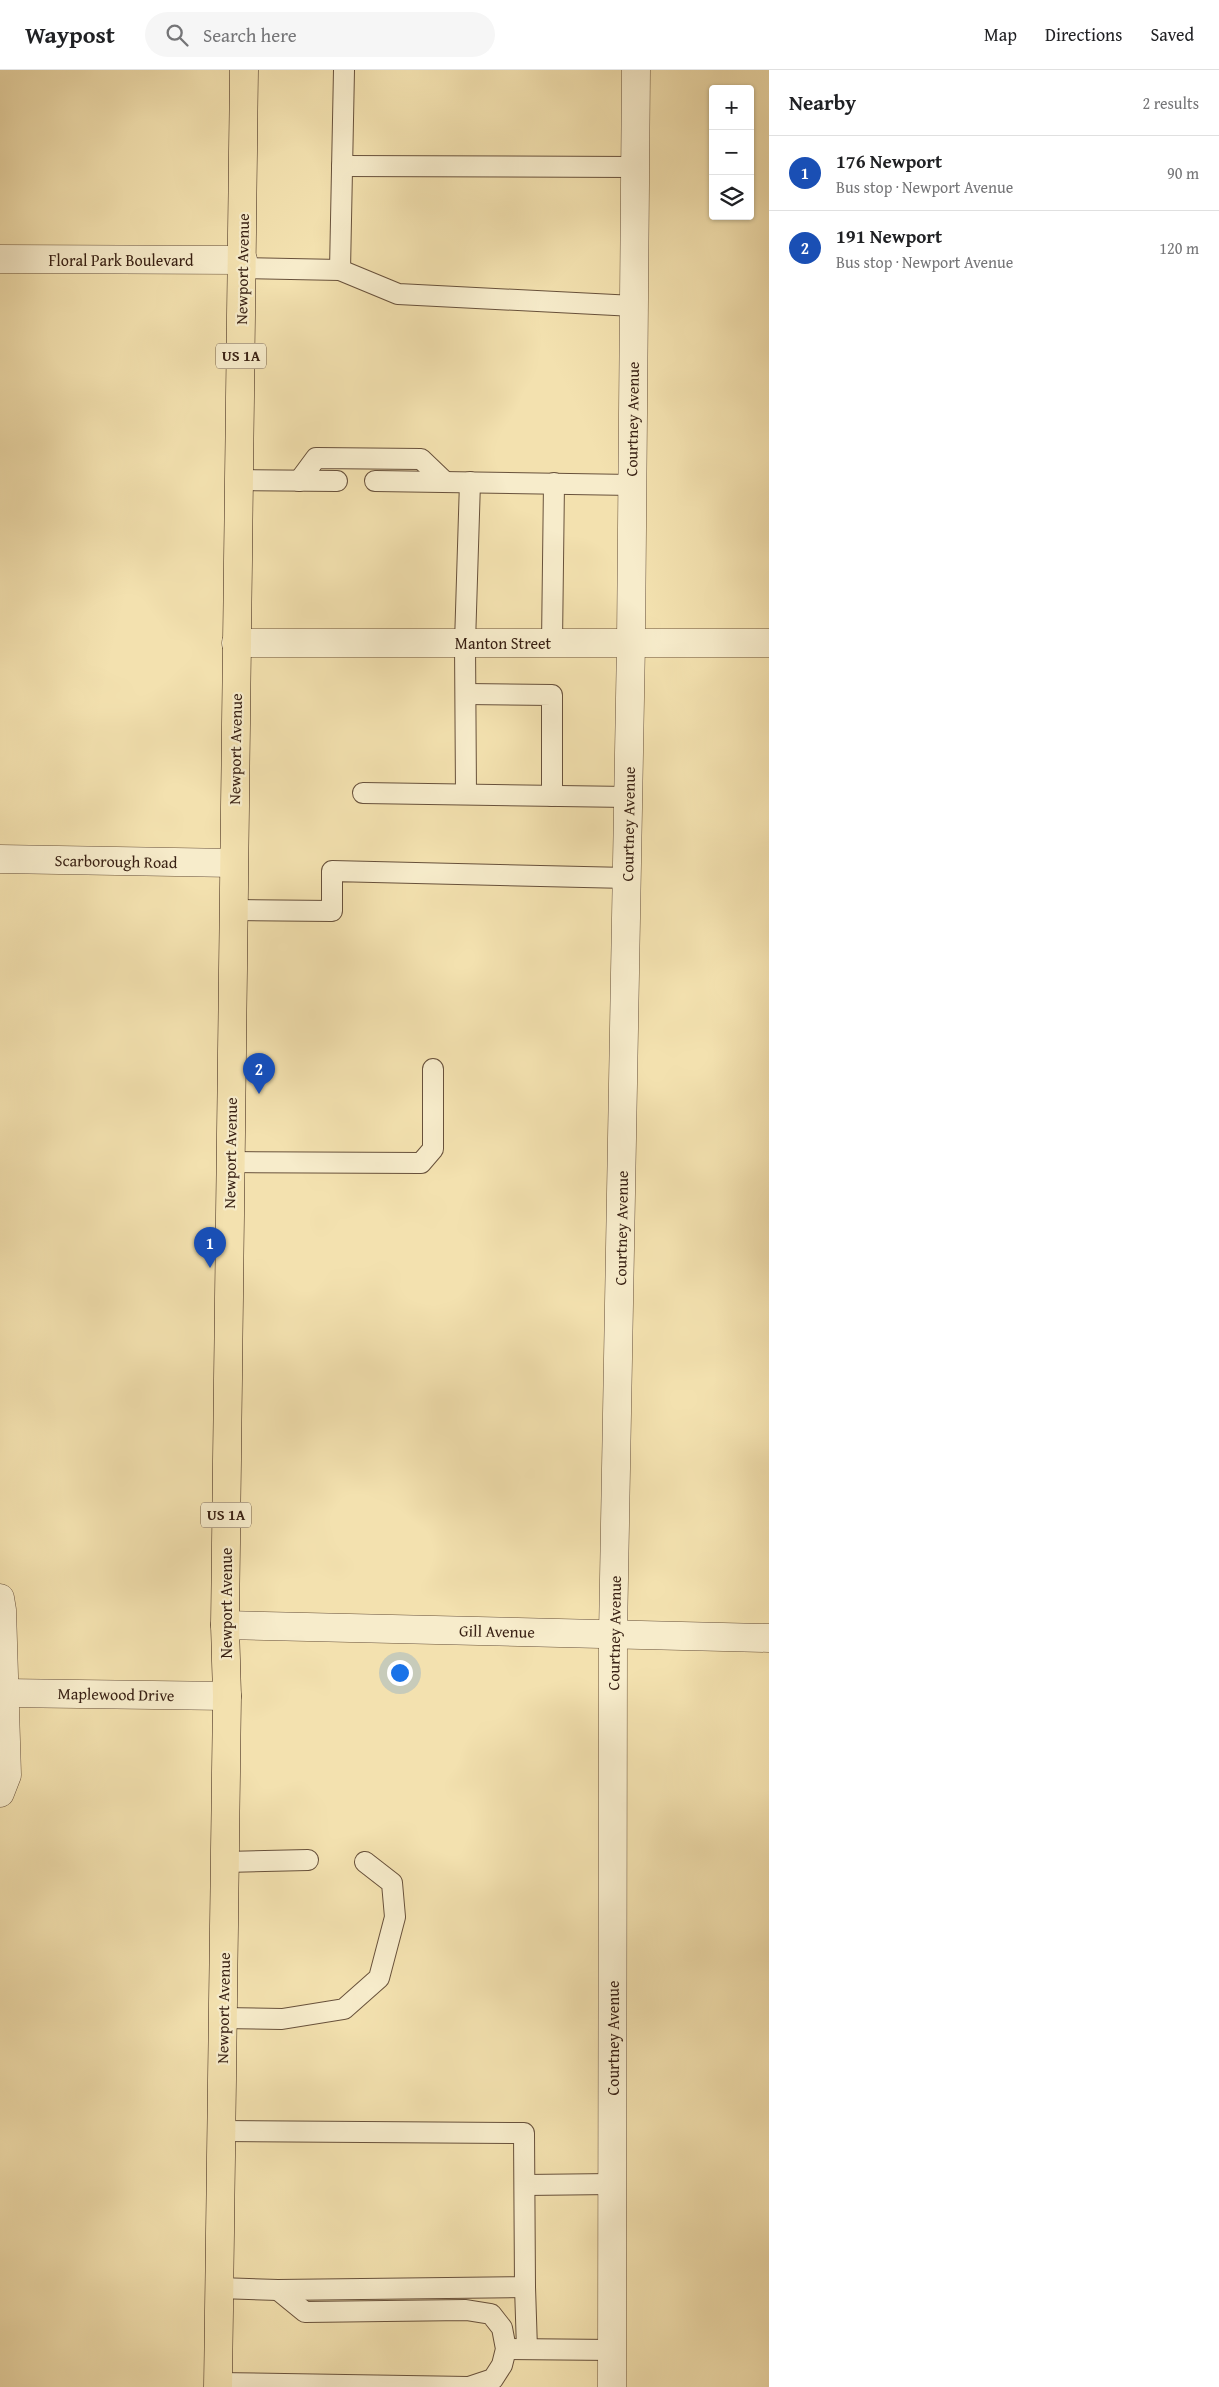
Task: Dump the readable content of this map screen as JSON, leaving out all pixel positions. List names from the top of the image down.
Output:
{
  "streets": {
    "main road": ["Newport Avenue", "US 1A"],
    "street": [
      "Floral Park Boulevard",
      "Courtney Avenue",
      "Manton Street",
      "Scarborough Road",
      "Gill Avenue",
      "Maplewood Drive"
    ]
  },
  "crossings": [
    ["Floral Park Boulevard", "Newport Avenue"],
    ["Newport Avenue", "Manton Street"],
    ["Newport Avenue", "Scarborough Road"],
    ["Newport Avenue", "Gill Avenue"],
    ["Newport Avenue", "Maplewood Drive"],
    ["Courtney Avenue", "Manton Street"],
    ["Courtney Avenue", "Gill Avenue"]
  ],
  "page": {
    "header": "Waypost",
    "search": "Search here",
    "nav": ["Map", "Directions", "Saved"],
    "heading": ["Nearby", "2 results"],
    "map_buttons": ["+", "−"],
    "list": [
      {
        "mark": "1",
        "name": "176 Newport",
        "note": "Bus stop · Newport Avenue",
        "value": "90 m"
      },
      {
        "mark": "2",
        "name": "191 Newport",
        "note": "Bus stop · Newport Avenue",
        "value": "120 m"
      }
    ],
    "pins": ["2", "1"]
  }
}
